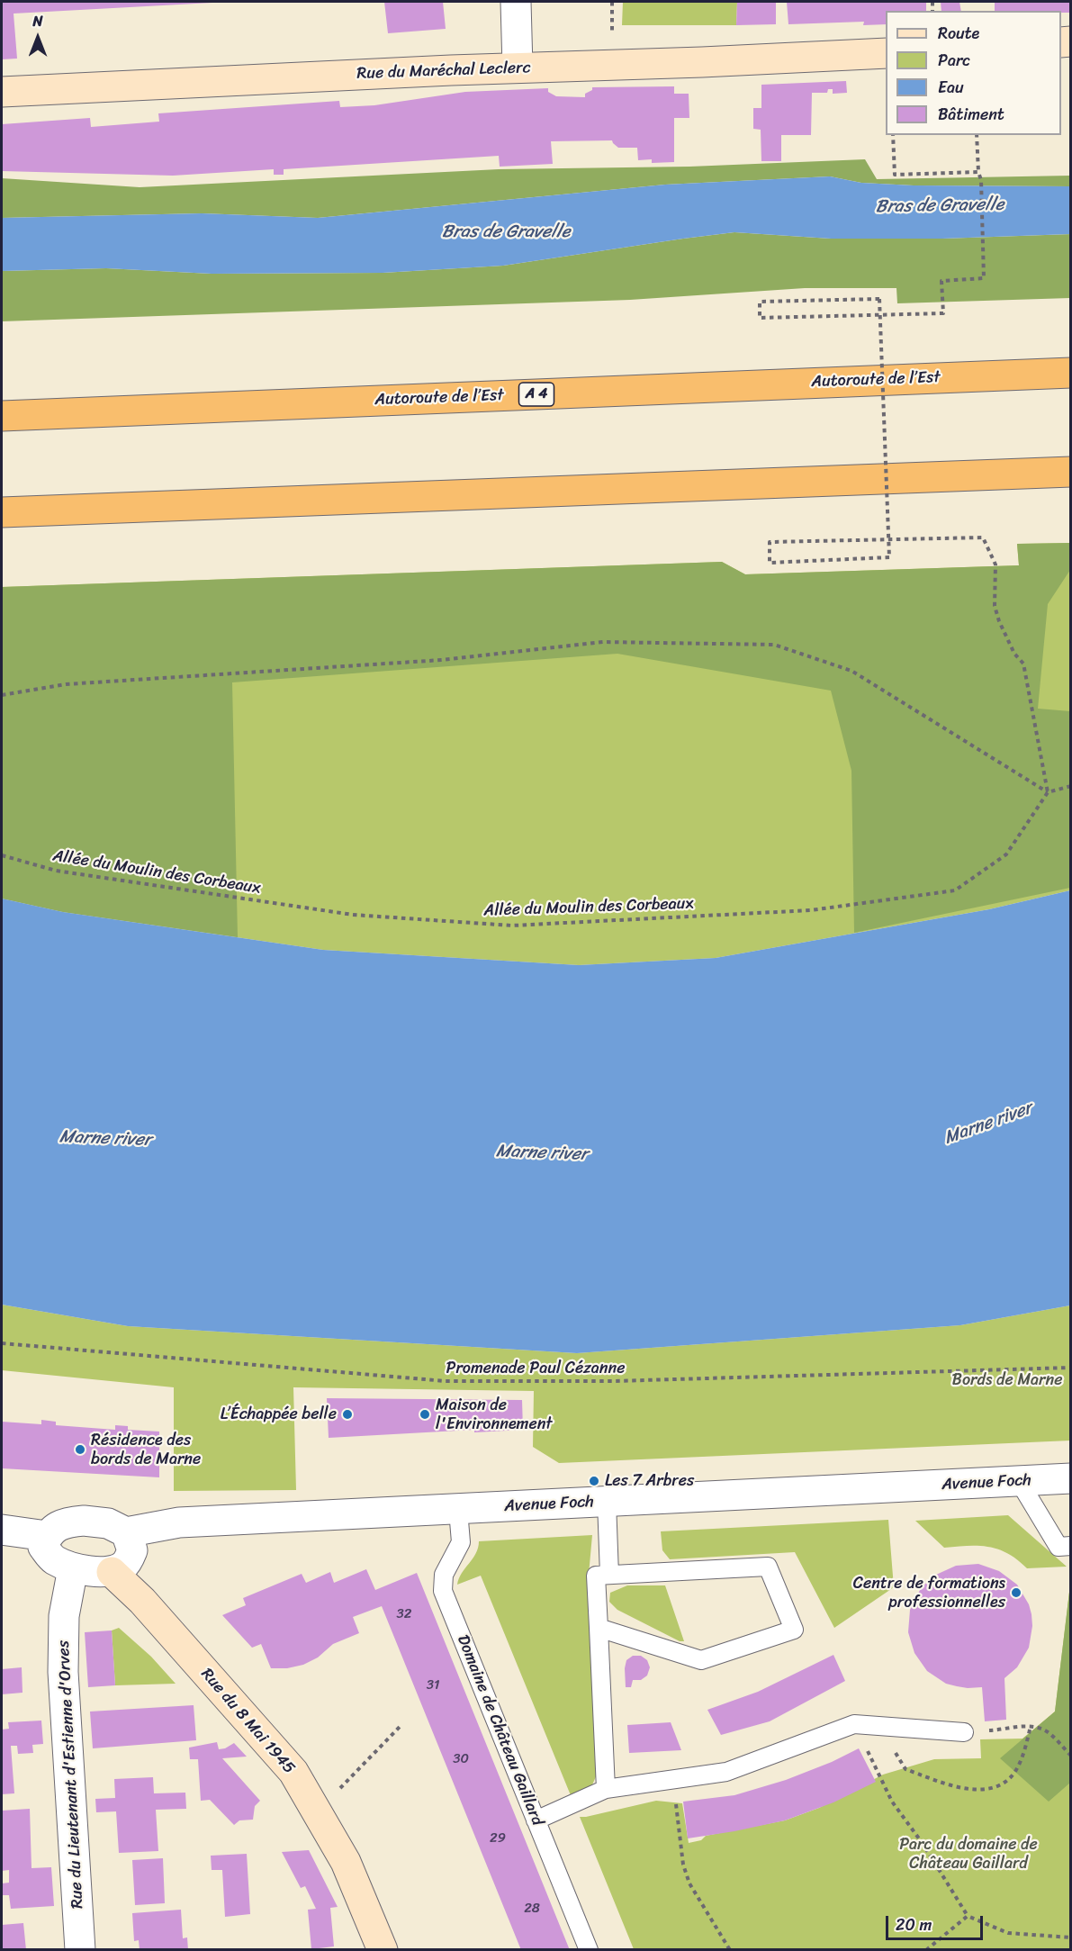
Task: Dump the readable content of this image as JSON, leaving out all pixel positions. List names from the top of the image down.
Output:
{
  "streets": {
    "highway": ["Autoroute de l’Est", "A 4"],
    "street": [
      "Rue du Maréchal Leclerc",
      "Avenue Foch",
      "Rue du 8 Mai 1945",
      "Rue du Lieutenant d'Estienne d'Orves"
    ],
    "lane": ["Domaine de Château Gaillard"],
    "path": ["Allée du Moulin des Corbeaux", "Promenade Paul Cézanne"]
  },
  "crossings": [
    ["Avenue Foch", "Rue du 8 Mai 1945"],
    ["Avenue Foch", "Domaine de Château Gaillard"],
    ["Avenue Foch", "Rue du Lieutenant d'Estienne d'Orves"],
    ["Rue du 8 Mai 1945", "Rue du Lieutenant d'Estienne d'Orves"]
  ],
  "water": ["Bras de Gravelle", "Marne river"],
  "parks": ["Bords de Marne", "Parc du domaine de Château Gaillard"],
  "places": [
    "L’Échappée belle",
    "Maison de l'Environnement",
    "Résidence des bords de Marne",
    "Les 7 Arbres",
    "Centre de formations professionnelles"
  ],
  "house_numbers": [
    "32",
    "31",
    "30",
    "29",
    "28"
  ],
  "legend": [
    "Route",
    "Parc",
    "Eau",
    "Bâtiment"
  ],
  "scale_bar": "20 m",
  "north": "top"
}
